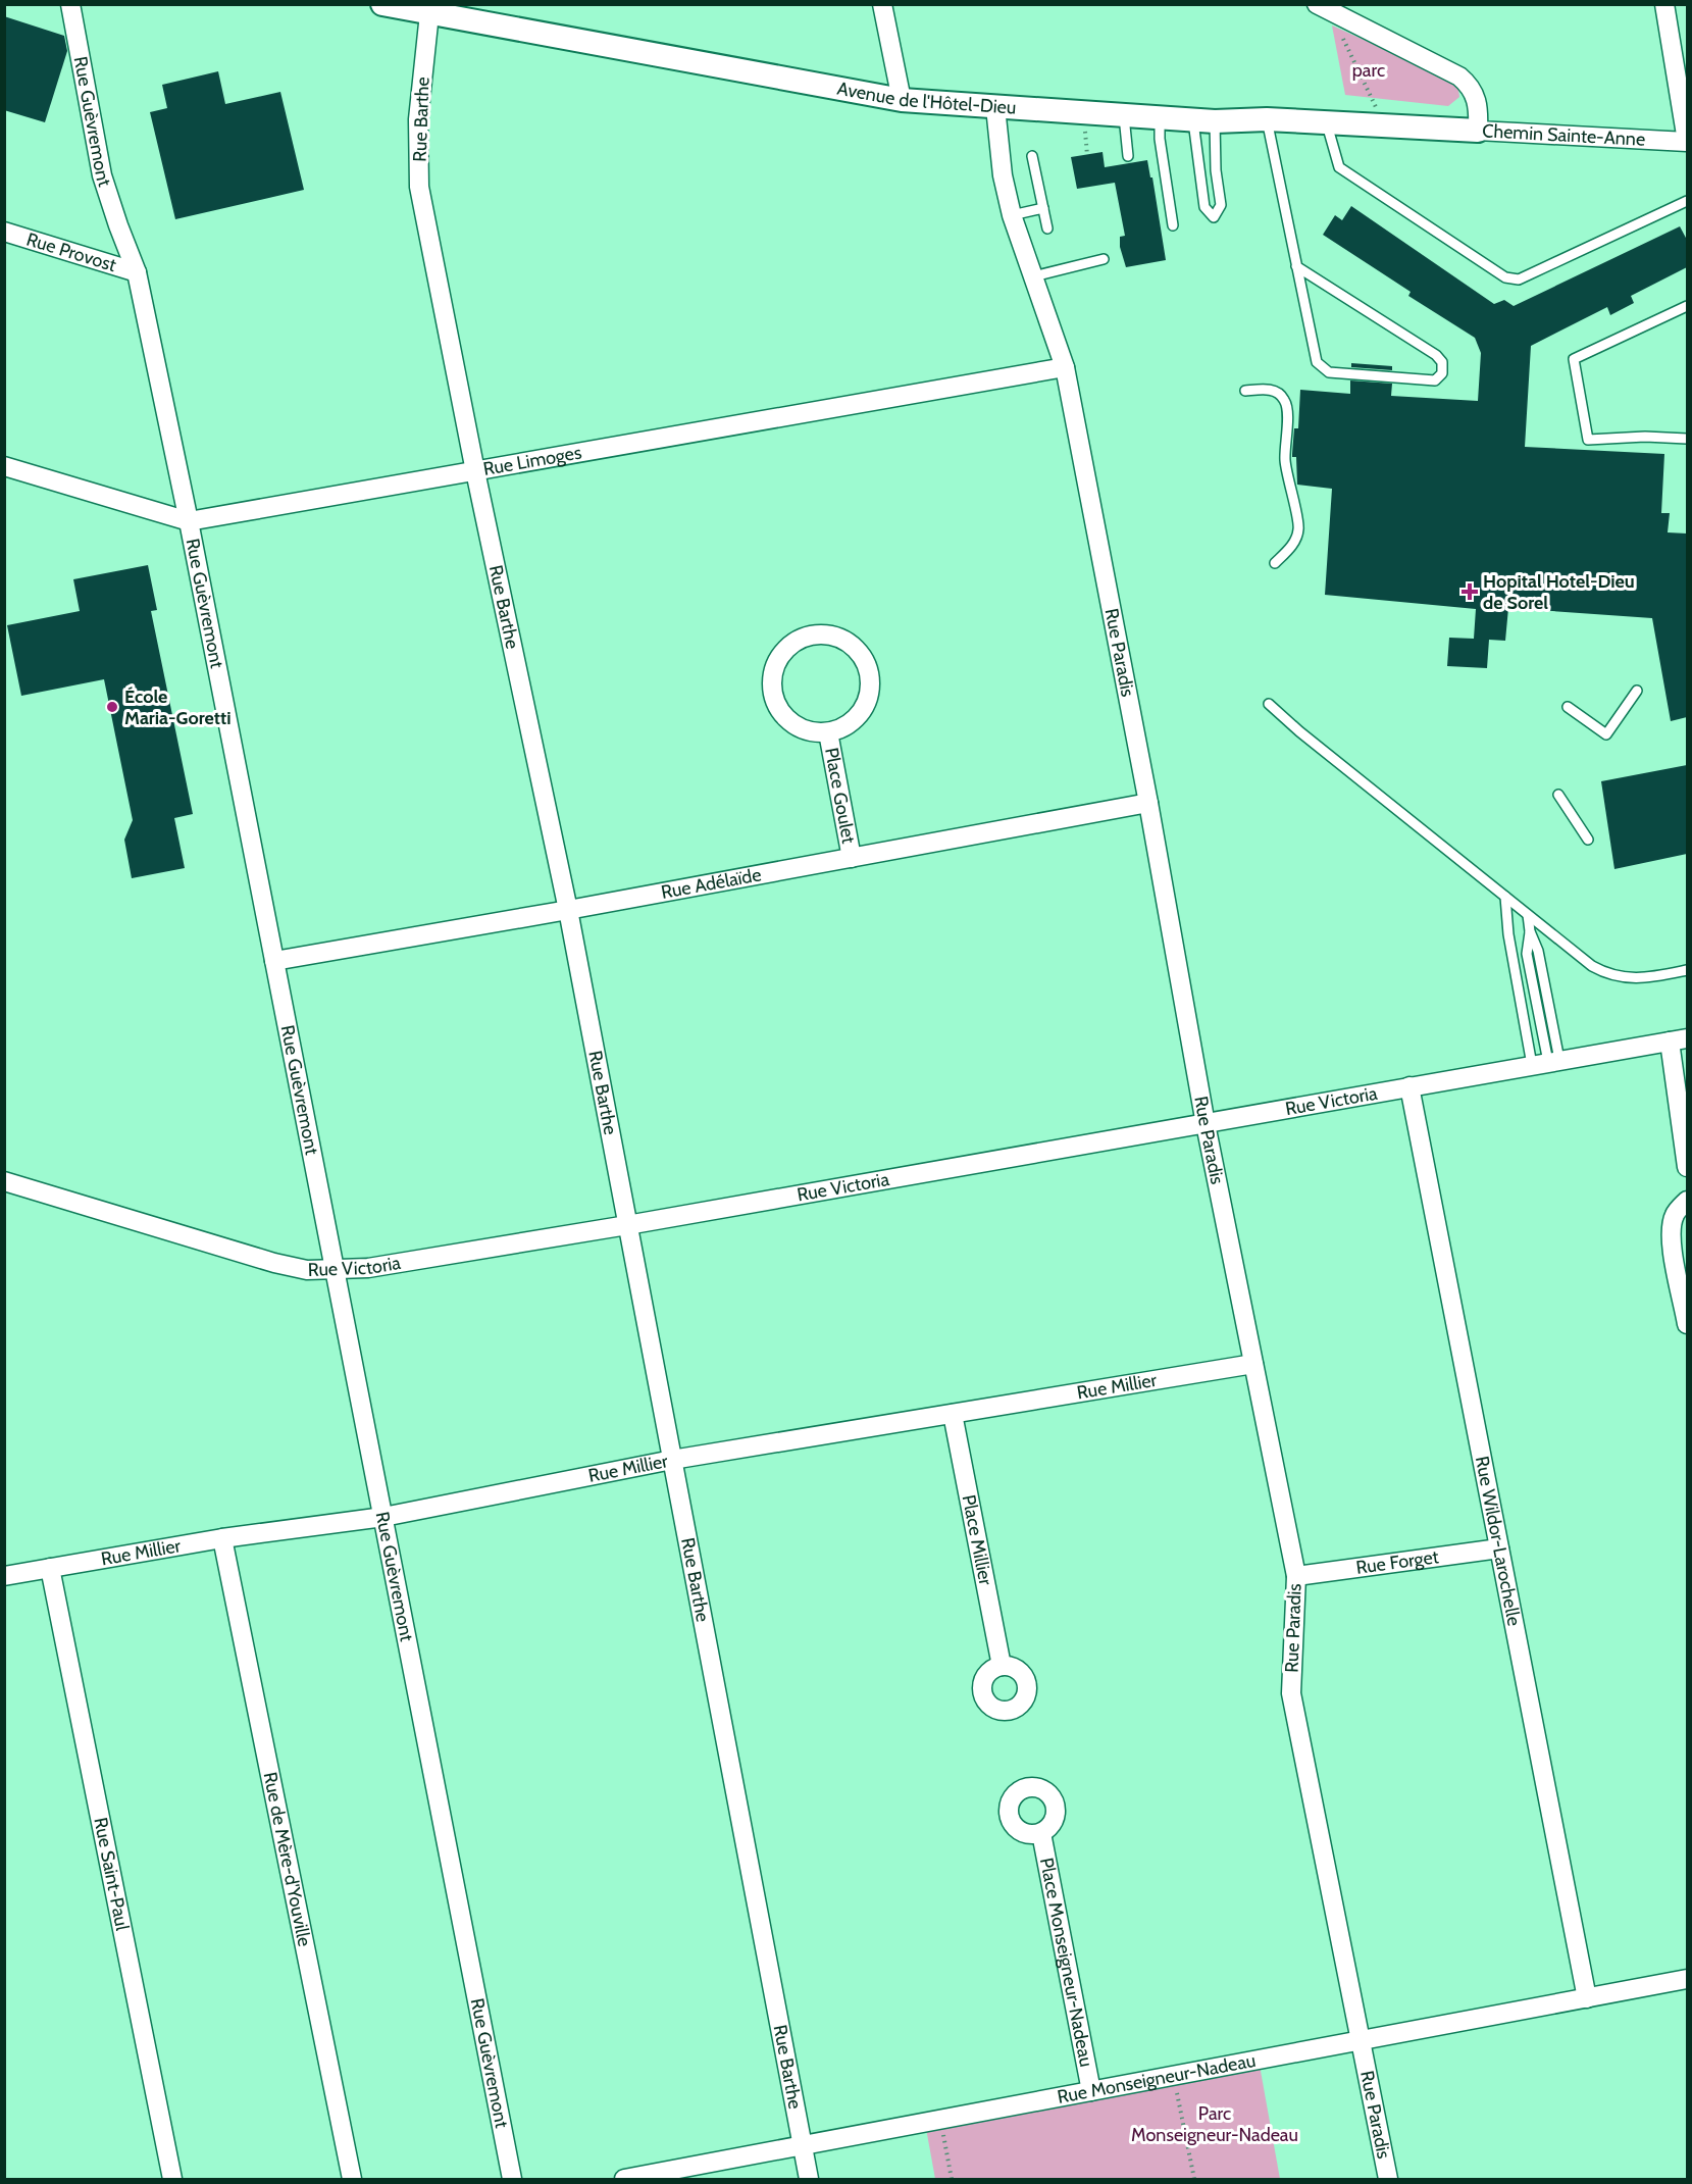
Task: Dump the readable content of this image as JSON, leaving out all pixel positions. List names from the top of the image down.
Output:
{
  "streets": {
    "street": [
      "Avenue de l'Hôtel-Dieu",
      "Rue Barthe",
      "Rue Guèvremont",
      "Chemin Sainte-Anne",
      "Rue Provost",
      "Rue Limoges",
      "Rue Paradis",
      "Place Goulet",
      "Rue Adélaïde",
      "Rue Victoria",
      "Rue Millier",
      "Place Millier",
      "Rue Wildor-Larochelle",
      "Rue Forget",
      "Rue de Mère-d'Youville",
      "Rue Saint-Paul",
      "Place Monseigneur-Nadeau",
      "Rue Monseigneur-Nadeau"
    ]
  },
  "crossings": [
    ["Avenue de l'Hôtel-Dieu", "Rue Barthe"],
    ["Avenue de l'Hôtel-Dieu", "Chemin Sainte-Anne"],
    ["Avenue de l'Hôtel-Dieu", "Rue Paradis"],
    ["Rue Barthe", "Rue Limoges"],
    ["Rue Barthe", "Rue Adélaïde"],
    ["Rue Barthe", "Rue Victoria"],
    ["Rue Barthe", "Rue Millier"],
    ["Rue Barthe", "Rue Monseigneur-Nadeau"],
    ["Rue Guèvremont", "Rue Provost"],
    ["Rue Guèvremont", "Rue Limoges"],
    ["Rue Guèvremont", "Rue Adélaïde"],
    ["Rue Guèvremont", "Rue Victoria"],
    ["Rue Guèvremont", "Rue Millier"],
    ["Rue Limoges", "Rue Paradis"],
    ["Rue Paradis", "Rue Adélaïde"],
    ["Rue Paradis", "Rue Victoria"],
    ["Rue Paradis", "Rue Millier"],
    ["Rue Paradis", "Rue Forget"],
    ["Rue Paradis", "Rue Monseigneur-Nadeau"],
    ["Place Goulet", "Rue Adélaïde"],
    ["Rue Victoria", "Rue Wildor-Larochelle"],
    ["Rue Millier", "Place Millier"],
    ["Rue Millier", "Rue de Mère-d'Youville"],
    ["Rue Millier", "Rue Saint-Paul"],
    ["Rue Wildor-Larochelle", "Rue Forget"],
    ["Rue Wildor-Larochelle", "Rue Monseigneur-Nadeau"],
    ["Place Monseigneur-Nadeau", "Rue Monseigneur-Nadeau"]
  ],
  "parks": ["parc", "Parc Monseigneur-Nadeau"],
  "places": {
    "health": ["Hopital Hotel-Dieu de Sorel"],
    "other": ["École Maria-Goretti"]
  }
}
